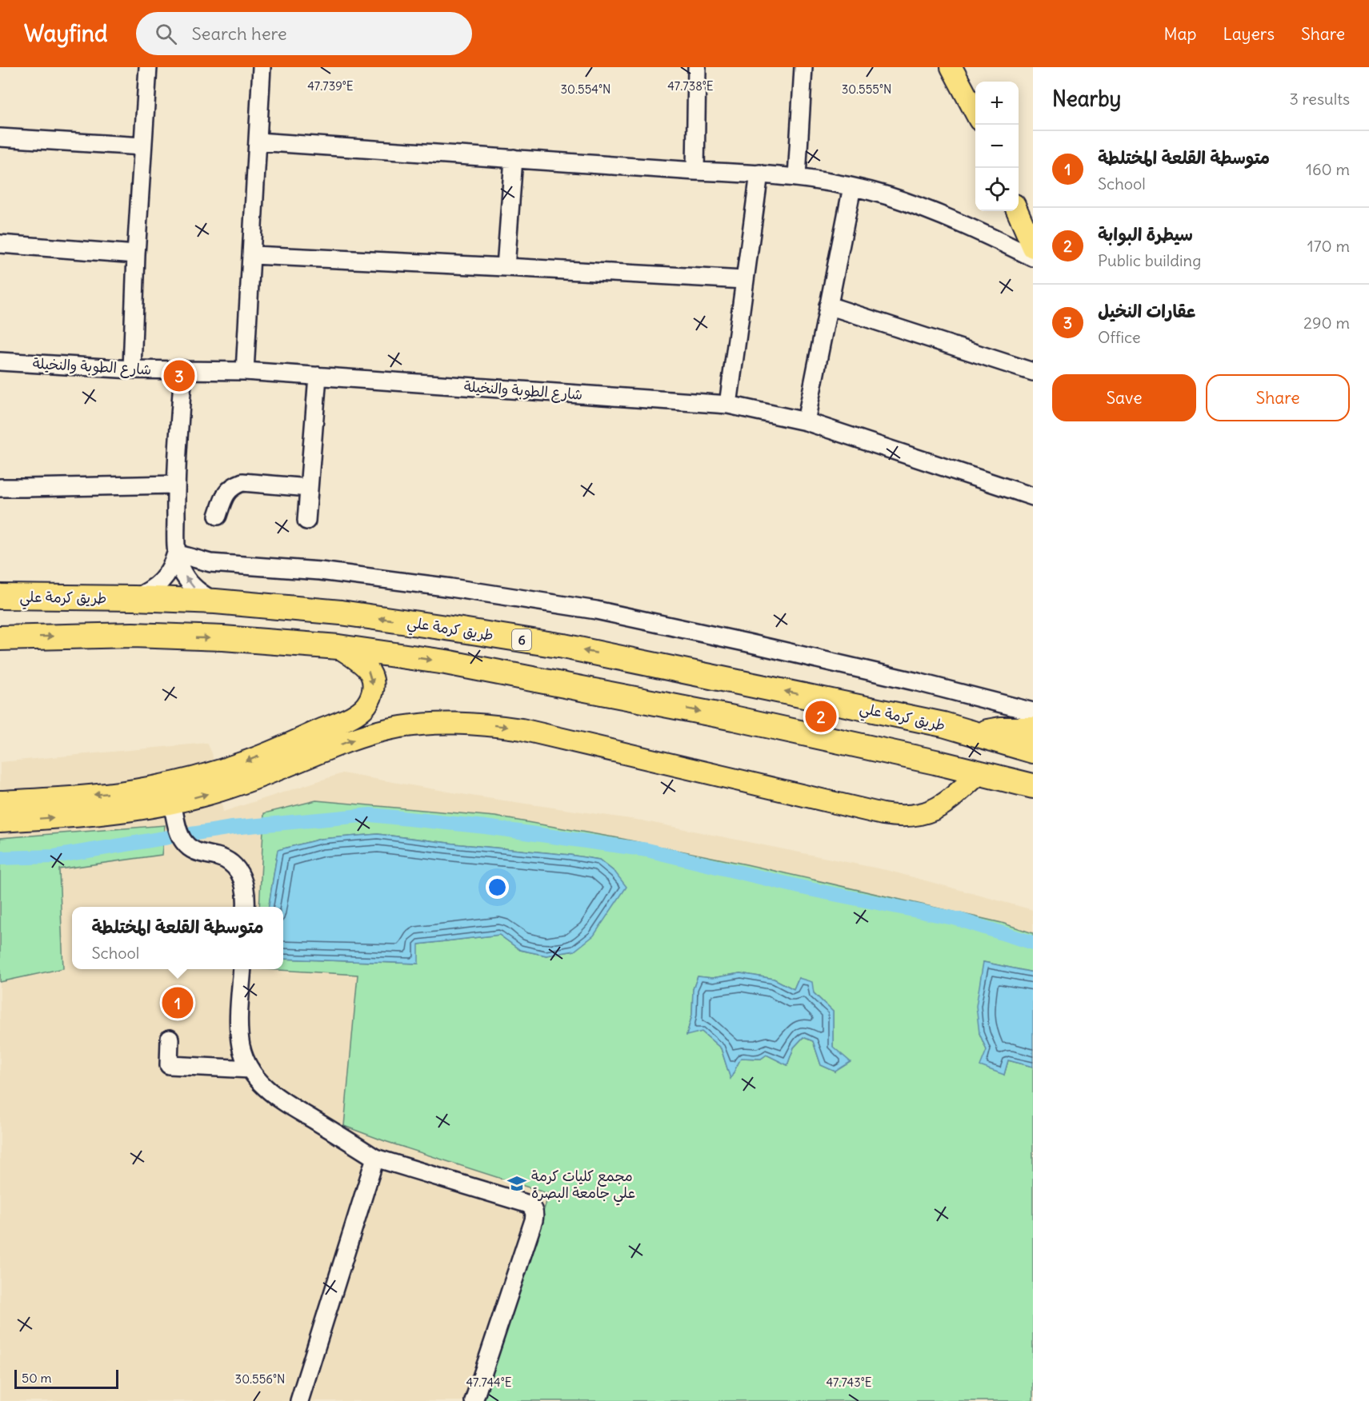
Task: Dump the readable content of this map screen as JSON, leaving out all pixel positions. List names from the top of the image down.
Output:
{
  "streets": {
    "highway": ["طريق كرمة علي", "6"],
    "street": ["شارع الطوبة والنخيلة"]
  },
  "places": {
    "school or university": ["مجمع كليات كرمة علي جامعة البصرة"]
  },
  "scale_bar": "50 m",
  "page": {
    "header": "Wayfind",
    "search": "Search here",
    "nav": ["Map", "Layers", "Share"],
    "heading": ["Nearby", "3 results"],
    "map_buttons": ["+", "−"],
    "list": [
      {
        "mark": "1",
        "name": "متوسطة القلعة المختلطة",
        "note": "School",
        "value": "160 m"
      },
      {
        "mark": "2",
        "name": "سيطرة البوابة",
        "note": "Public building",
        "value": "170 m"
      },
      {
        "mark": "3",
        "name": "عقارات النخيل",
        "note": "Office",
        "value": "290 m"
      }
    ],
    "pins": ["3", "2", "1"],
    "buttons": ["Save", "Share"],
    "popup": ["متوسطة القلعة المختلطة", "School"],
    "scale": "50 m"
  },
  "coordinates": [
    "47.738°E",
    "47.739°E",
    "30.554°N",
    "30.555°N",
    "30.556°N",
    "47.744°E",
    "47.743°E"
  ]
}
